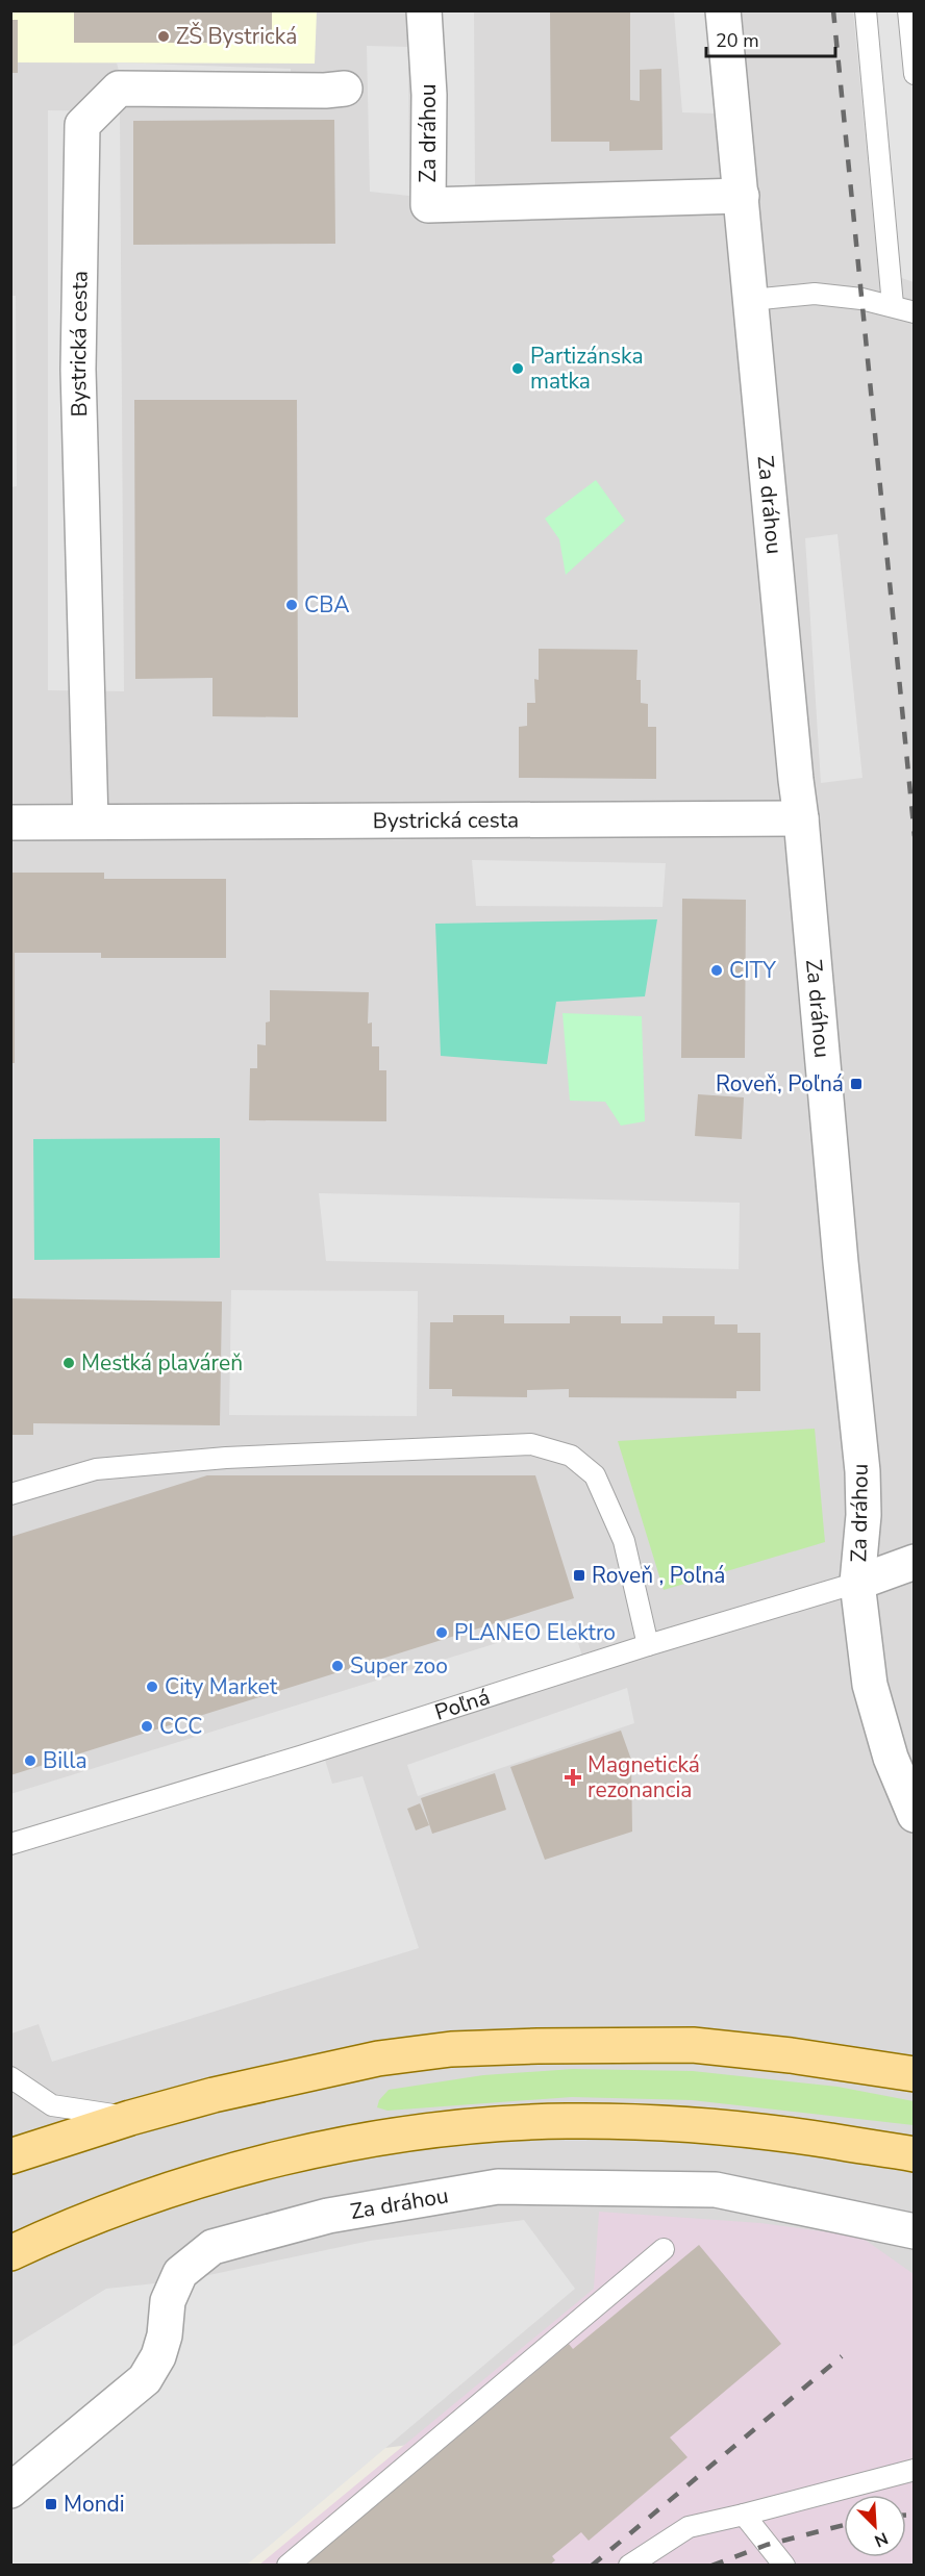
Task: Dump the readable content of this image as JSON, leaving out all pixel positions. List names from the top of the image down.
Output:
{
  "streets": {
    "street": ["Za dráhou", "Bystrická cesta", "Poľná"]
  },
  "crossings": [
    ["Za dráhou", "Bystrická cesta"],
    ["Za dráhou", "Poľná"]
  ],
  "places": {
    "other": [
      "ZŠ Bystrická",
      "Partizánska matka",
      "CBA",
      "CITY",
      "Mestká plaváreň",
      "PLANEO Elektro",
      "Super zoo",
      "City Market",
      "CCC",
      "Billa"
    ],
    "transit": ["Roveň, Poľná", "Roveň , Poľná", "Mondi"],
    "health": ["Magnetická rezonancia"]
  },
  "scale_bar": "20 m",
  "north": "bottom right"
}
